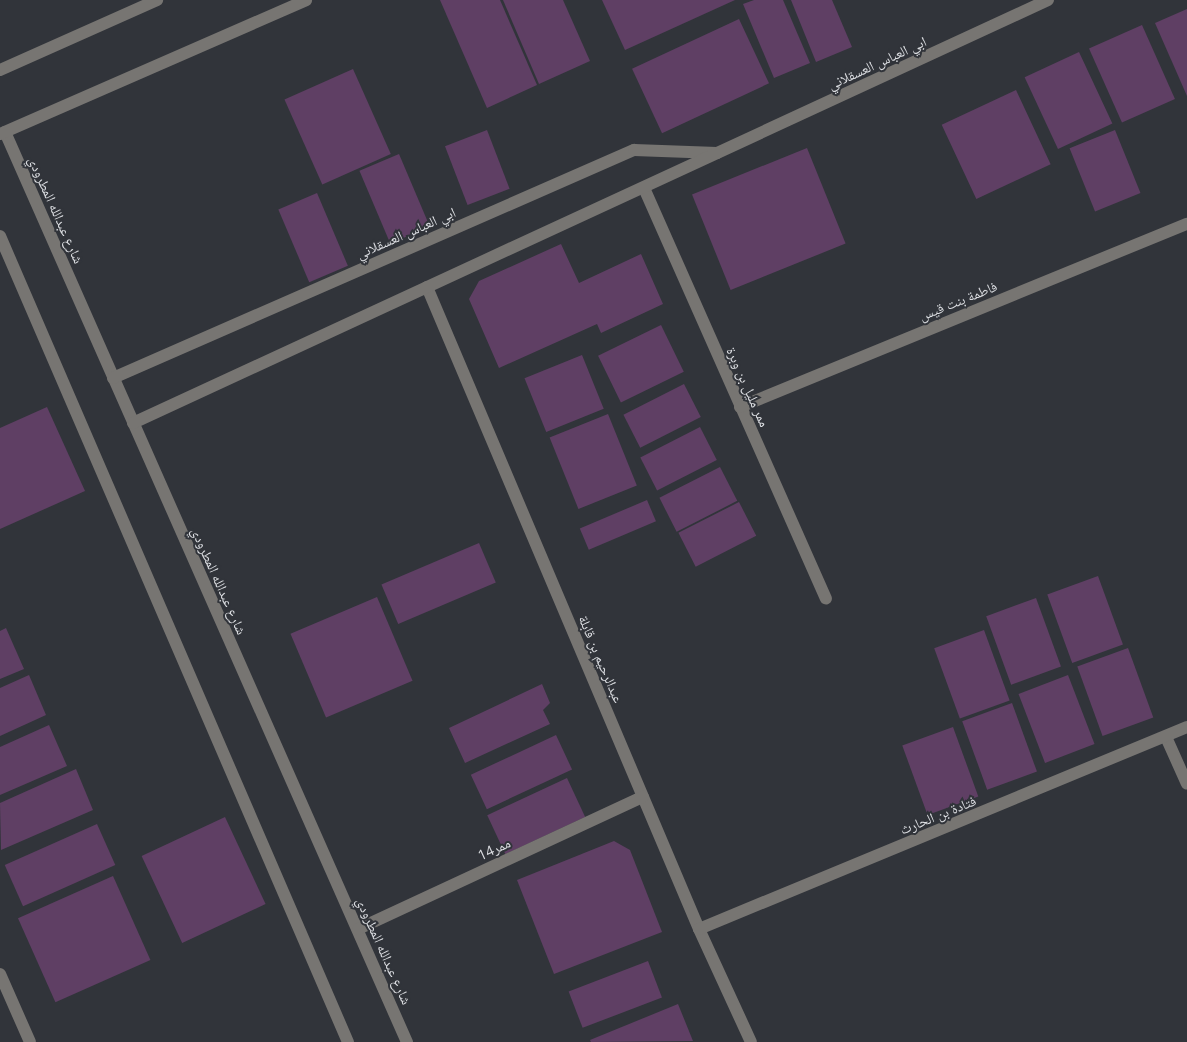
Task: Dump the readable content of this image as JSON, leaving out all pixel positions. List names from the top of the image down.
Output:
{
  "streets": {
    "street": [
      "ابي العباس العسقلاني",
      "شارع عبدالله المطرودي",
      "فاطمة بنت قيس",
      "ممر مليل بن وبرة",
      "عبدالرحيم بن قابلة",
      "فتادة بن الحارث",
      "ممر14"
    ]
  },
  "crossings": [
    ["ابي العباس العسقلاني", "شارع عبدالله المطرودي"],
    ["ابي العباس العسقلاني", "ممر مليل بن وبرة"],
    ["ابي العباس العسقلاني", "عبدالرحيم بن قابلة"],
    ["شارع عبدالله المطرودي", "ممر14"],
    ["فاطمة بنت قيس", "ممر مليل بن وبرة"],
    ["عبدالرحيم بن قابلة", "فتادة بن الحارث"],
    ["عبدالرحيم بن قابلة", "ممر14"]
  ]
}
